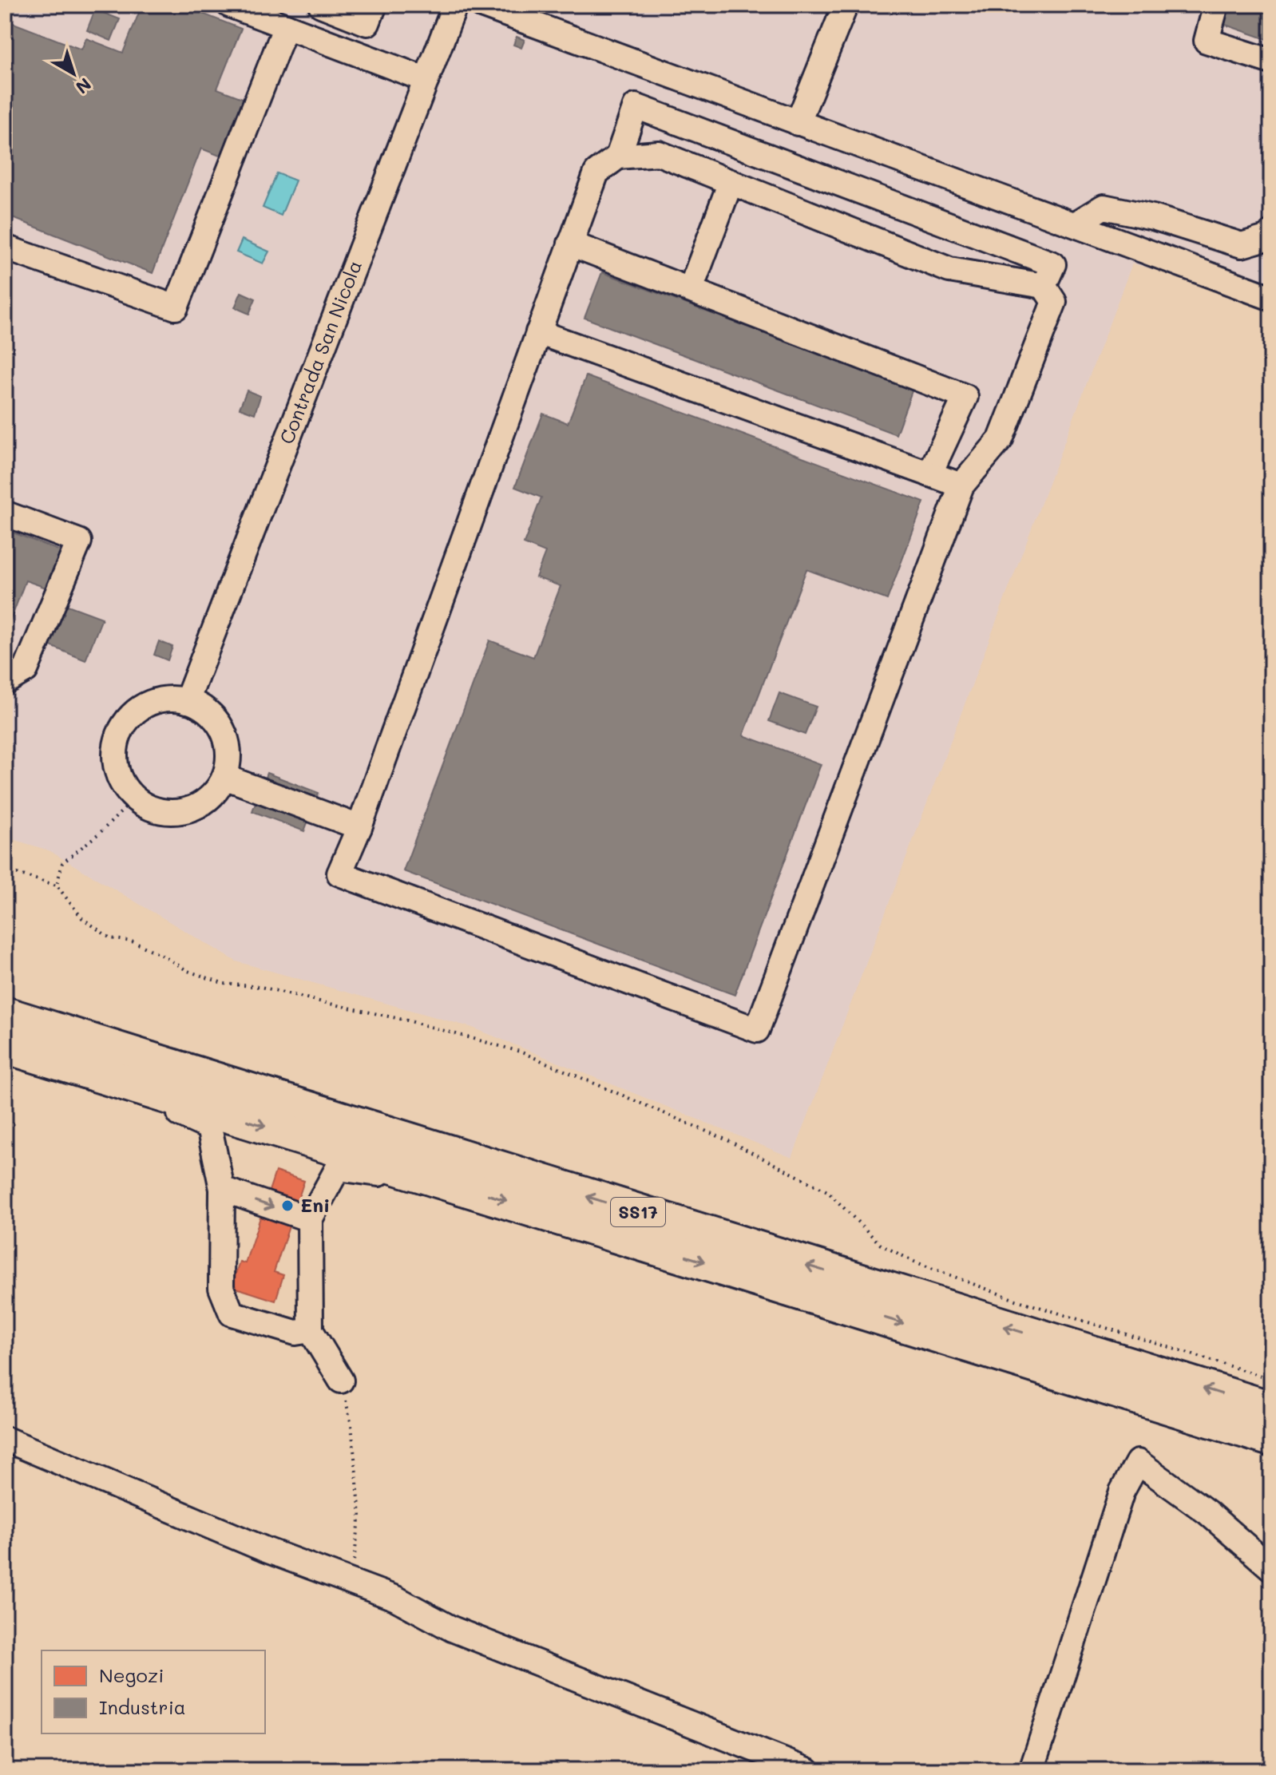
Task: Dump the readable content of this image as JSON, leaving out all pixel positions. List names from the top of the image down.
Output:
{
  "streets": {
    "highway": ["SS17"],
    "street": ["Contrada San Nicola"]
  },
  "places": ["Eni"],
  "legend": ["Negozi", "Industria"],
  "north": "bottom right"
}
